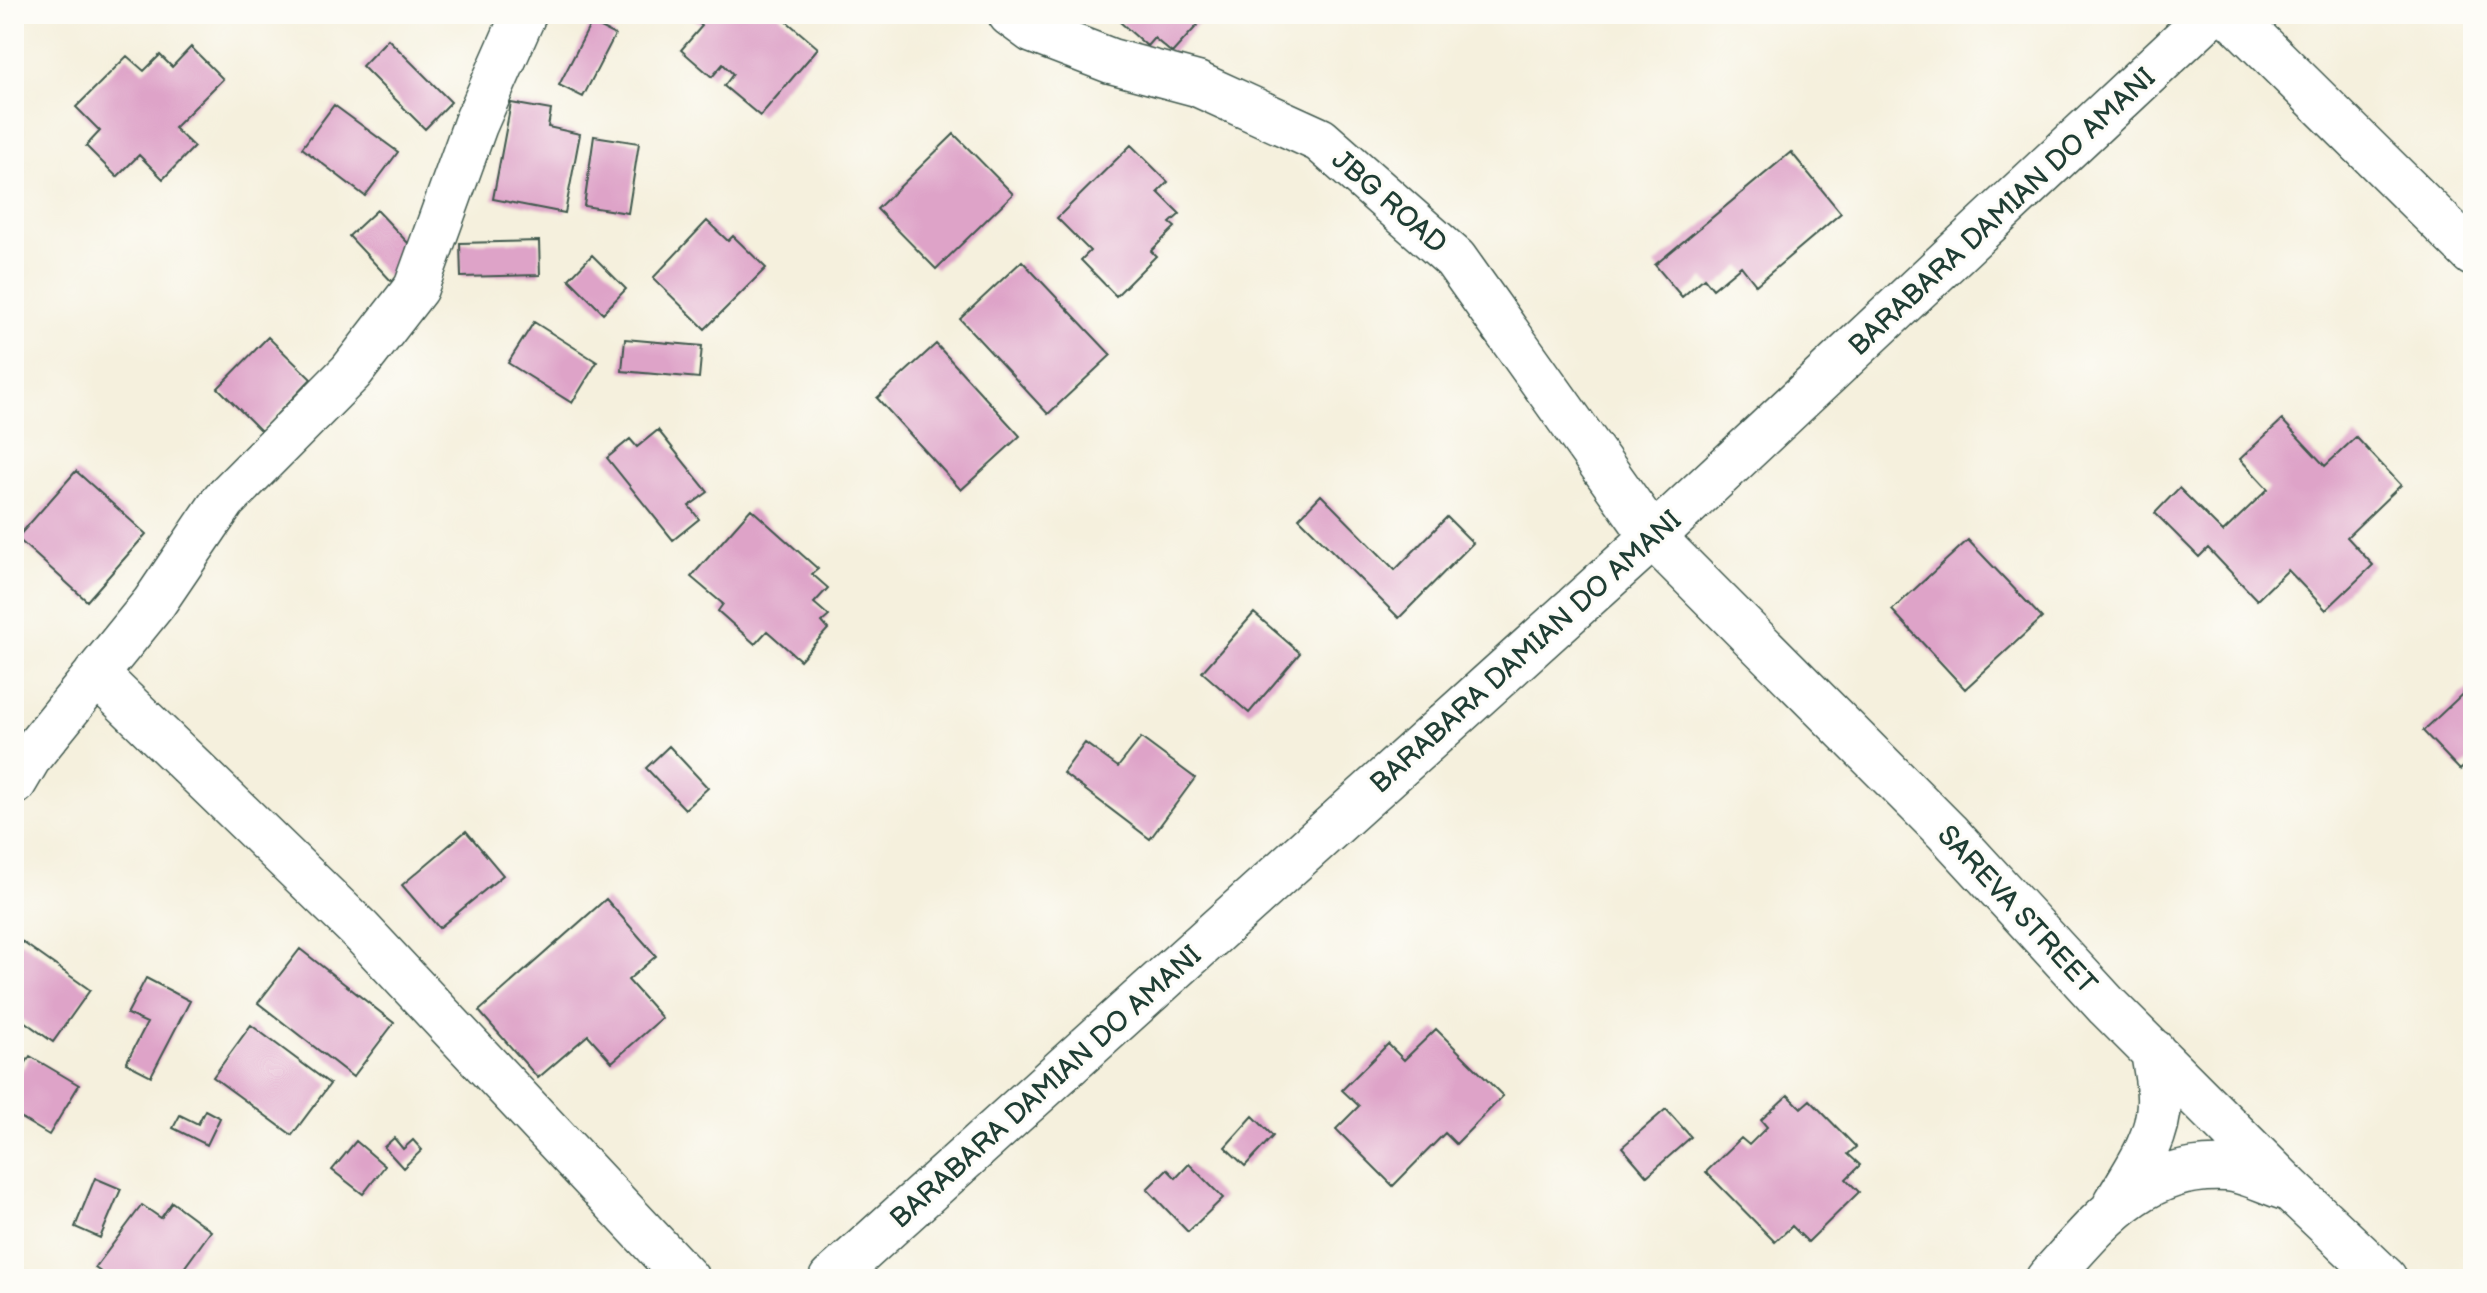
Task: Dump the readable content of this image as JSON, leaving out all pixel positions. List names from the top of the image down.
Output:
{
  "streets": {
    "street": ["JBG ROAD", "BARABARA DAMIAN DO AMANI", "SAREVA STREET"]
  },
  "crossings": [
    ["JBG ROAD", "BARABARA DAMIAN DO AMANI"],
    ["JBG ROAD", "SAREVA STREET"],
    ["BARABARA DAMIAN DO AMANI", "SAREVA STREET"]
  ]
}
